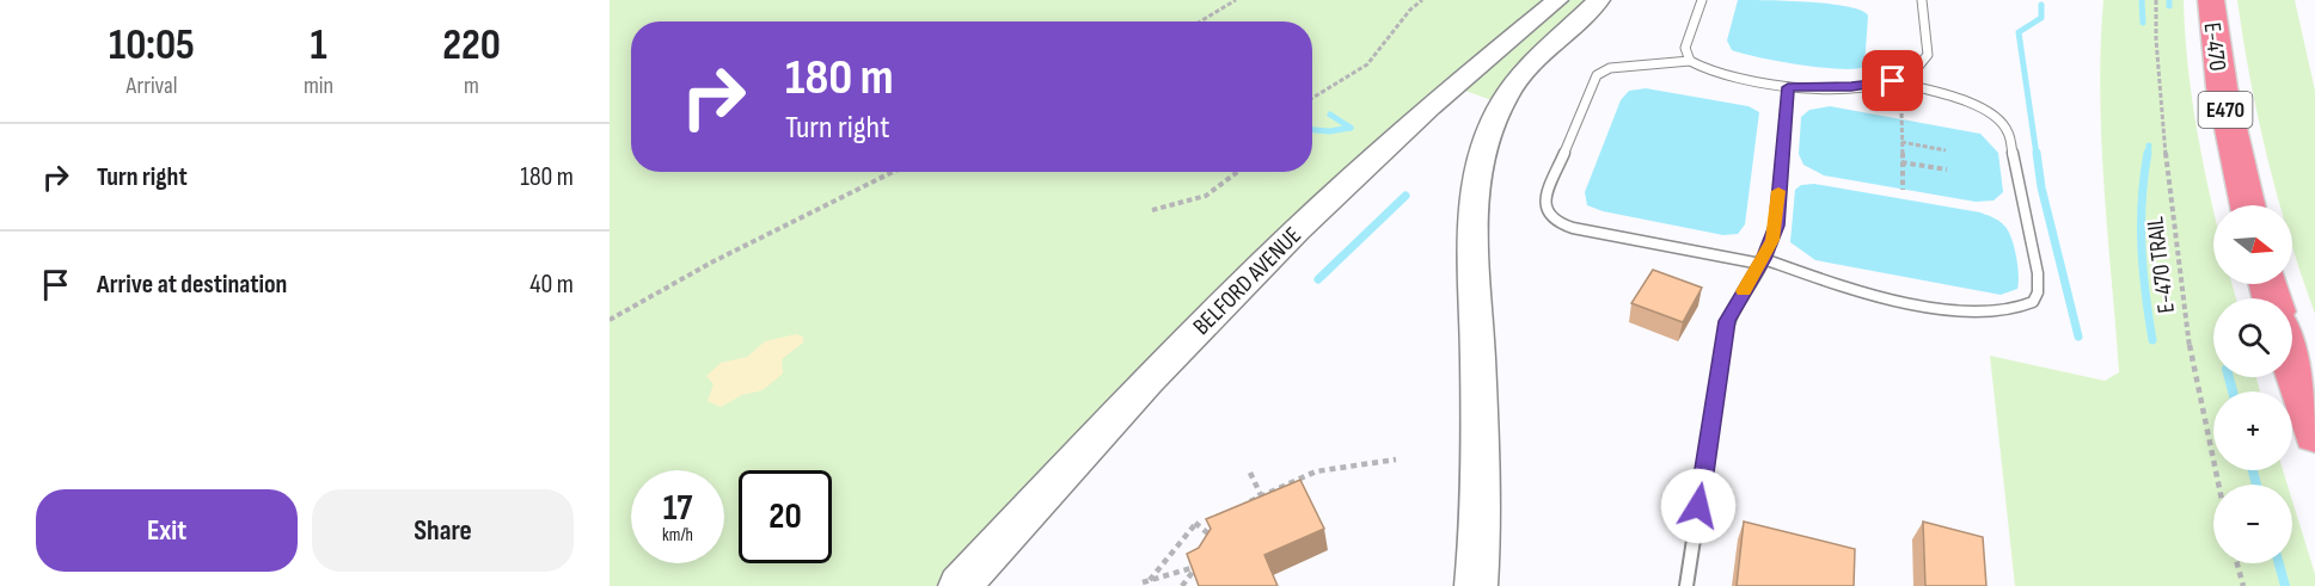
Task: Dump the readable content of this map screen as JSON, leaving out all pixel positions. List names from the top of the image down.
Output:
{
  "streets": {
    "highway": ["E-470", "E470"],
    "main road": ["BELFORD AVENUE"],
    "path": ["E-470 TRAIL"]
  },
  "north": "right",
  "page": {
    "eta": [
      "10:05",
      "Arrival",
      "1",
      "min",
      "220",
      "m"
    ],
    "turn": ["180 m", "Turn right"],
    "list": [
      {
        "name": "Turn right",
        "value": "180 m"
      },
      {
        "name": "Arrive at destination",
        "value": "40 m"
      }
    ],
    "map_buttons": ["+", "−"],
    "speed": "17 km/h",
    "limit": "20",
    "buttons": ["Exit", "Share"]
  }
}
